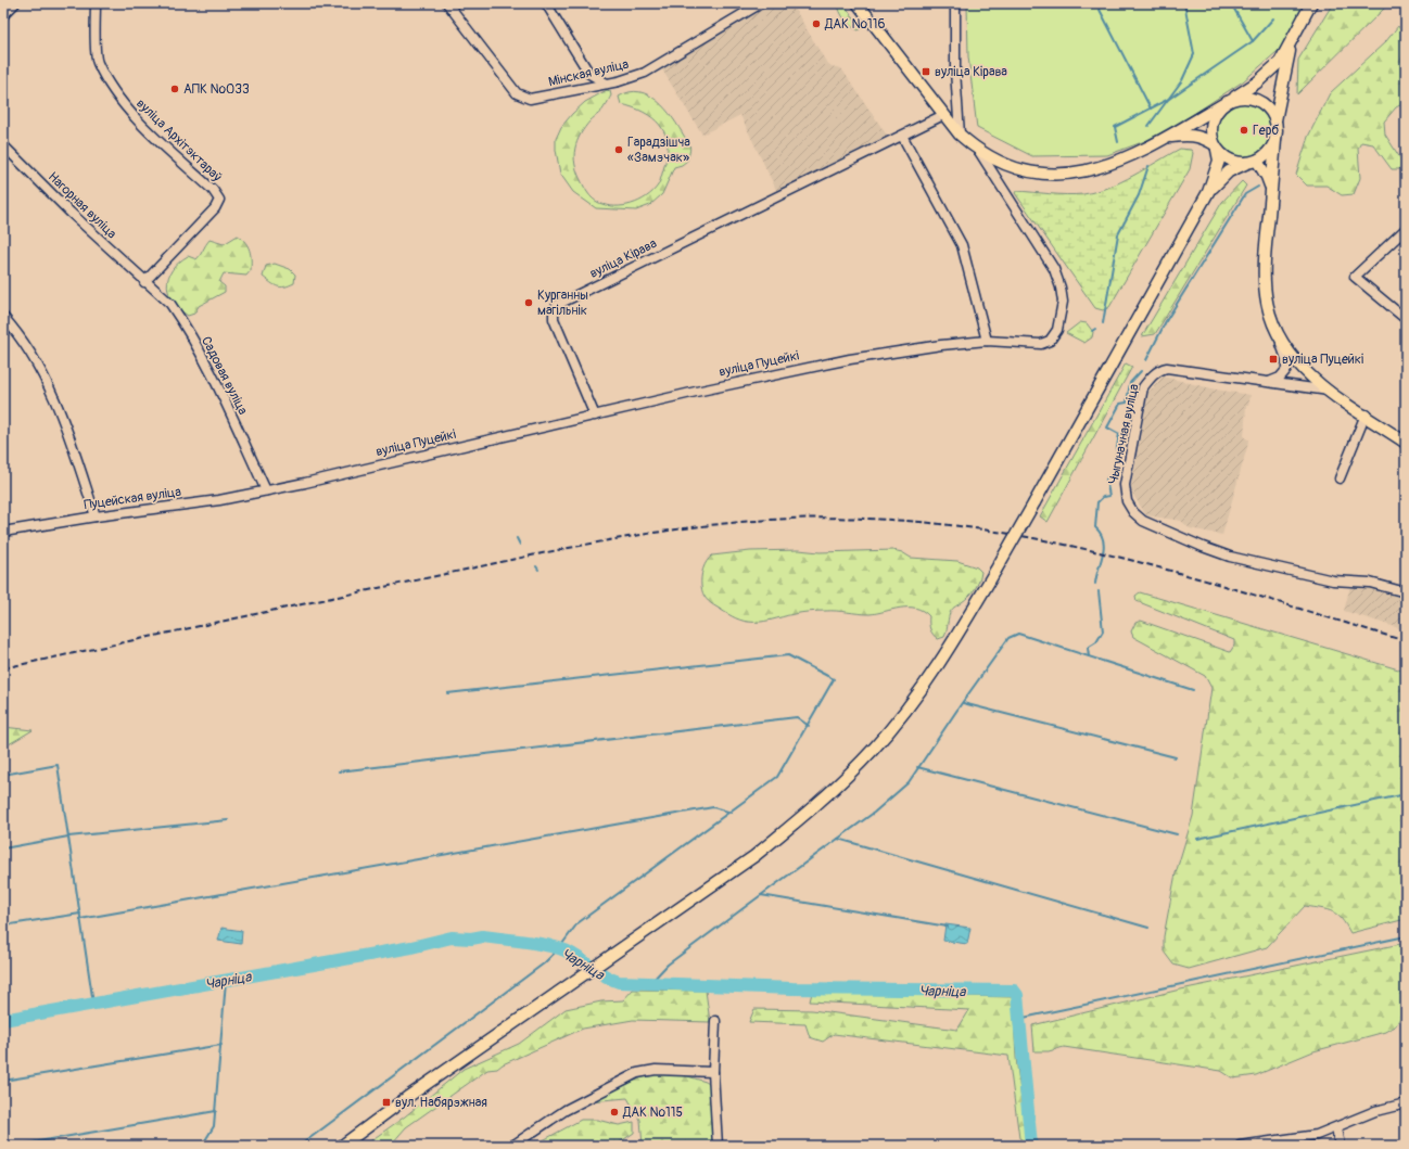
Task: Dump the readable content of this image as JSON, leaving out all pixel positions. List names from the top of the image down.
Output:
{
  "streets": {
    "street": [
      "Мінская вуліца",
      "вуліца Архітэктараў",
      "Нагорная вуліца",
      "вуліца Кірава",
      "вуліца Пуцейкі",
      "Садовая вуліца",
      "Чыгуначная вуліца",
      "Пуцейская вуліца"
    ]
  },
  "crossings": [
    ["вуліца Архітэктараў", "Нагорная вуліца"],
    ["вуліца Архітэктараў", "Садовая вуліца"],
    ["Нагорная вуліца", "Садовая вуліца"],
    ["вуліца Кірава", "вуліца Пуцейкі"],
    ["вуліца Пуцейкі", "Садовая вуліца"],
    ["вуліца Пуцейкі", "Пуцейская вуліца"],
    ["Садовая вуліца", "Пуцейская вуліца"]
  ],
  "water": ["Чарніца"],
  "places": {
    "other": [
      "ДАК №116",
      "АПК №033",
      "Герб",
      "Гарадзішча «Замэчак»",
      "Курганны магільнік",
      "ДАК №115"
    ],
    "transit": ["вуліца Кірава", "вуліца Пуцейкі", "вул. Набярэжная"]
  }
}
